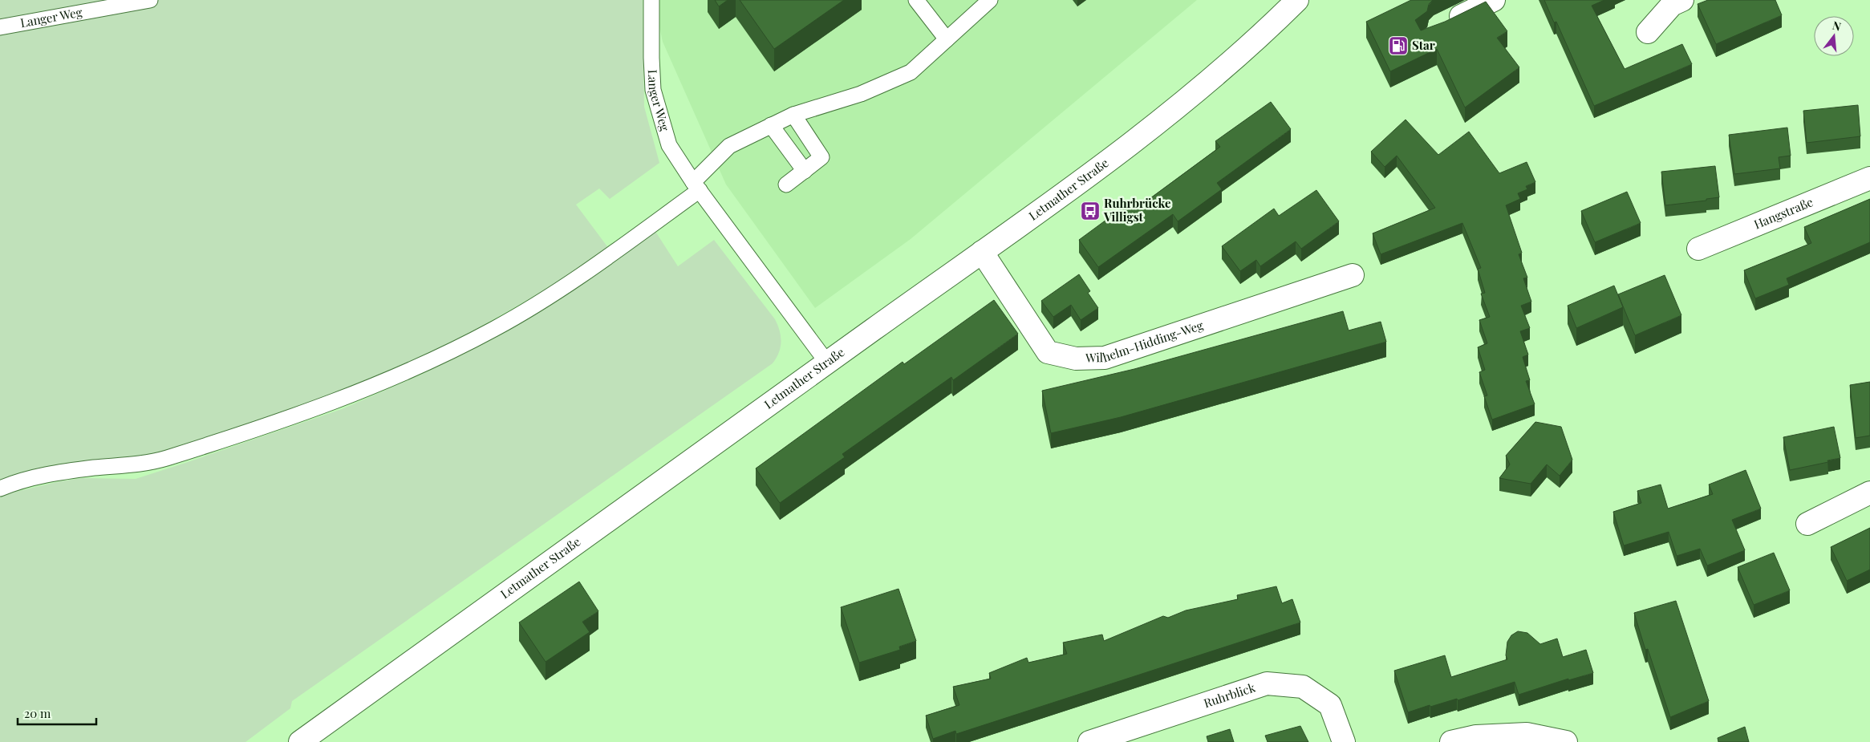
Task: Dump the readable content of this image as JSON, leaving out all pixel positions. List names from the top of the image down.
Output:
{
  "streets": {
    "main road": [
      "Letmather Straße",
      "Hangstraße",
      "Wilhelm-Hidding-Weg",
      "Ruhrblick"
    ],
    "lane": ["Langer Weg"]
  },
  "crossings": [
    ["Langer Weg", "Letmather Straße"],
    ["Letmather Straße", "Wilhelm-Hidding-Weg"]
  ],
  "places": {
    "fuel station": ["Star"],
    "bus stop": ["Ruhrbrücke Villigst"]
  },
  "scale_bar": "20 m",
  "north": "top"
}
